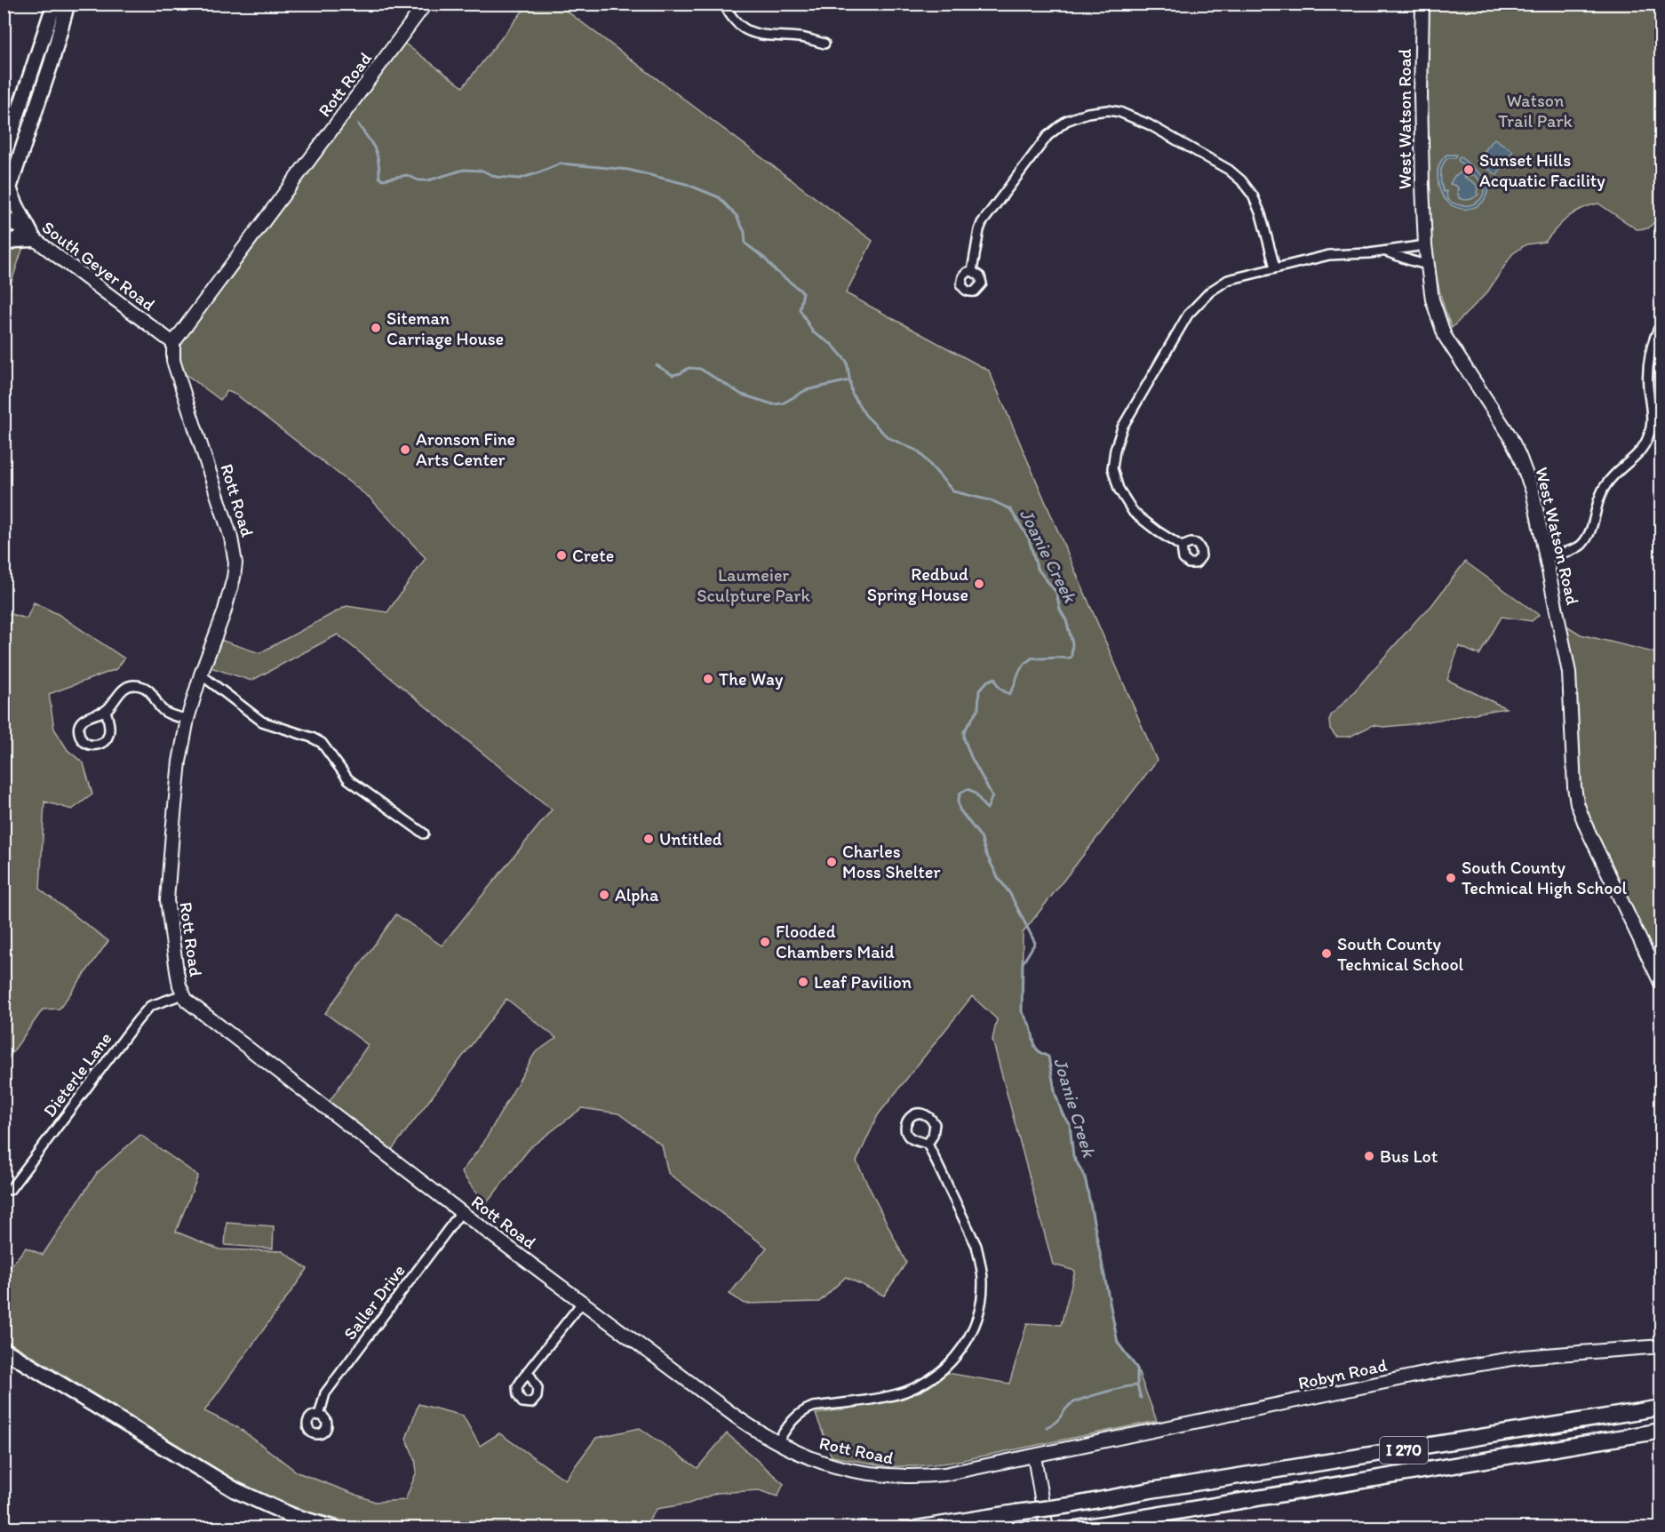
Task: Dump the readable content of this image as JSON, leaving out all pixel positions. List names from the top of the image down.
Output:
{
  "streets": {
    "highway": ["I 270"],
    "street": [
      "Rott Road",
      "West Watson Road",
      "South Geyer Road",
      "Dieterle Lane",
      "Saller Drive",
      "Robyn Road"
    ]
  },
  "crossings": [
    ["Rott Road", "South Geyer Road"],
    ["Rott Road", "Dieterle Lane"],
    ["Rott Road", "Saller Drive"],
    ["Rott Road", "Robyn Road"]
  ],
  "water": ["Joanie Creek"],
  "parks": ["Watson Trail Park", "Laumeier Sculpture Park"],
  "places": [
    "Sunset Hills Acquatic Facility",
    "Siteman Carriage House",
    "Aronson Fine Arts Center",
    "Crete",
    "Redbud Spring House",
    "The Way",
    "Untitled",
    "Charles Moss Shelter",
    "South County Technical High School",
    "Alpha",
    "Flooded Chambers Maid",
    "South County Technical School",
    "Leaf Pavilion",
    "Bus Lot"
  ]
}
